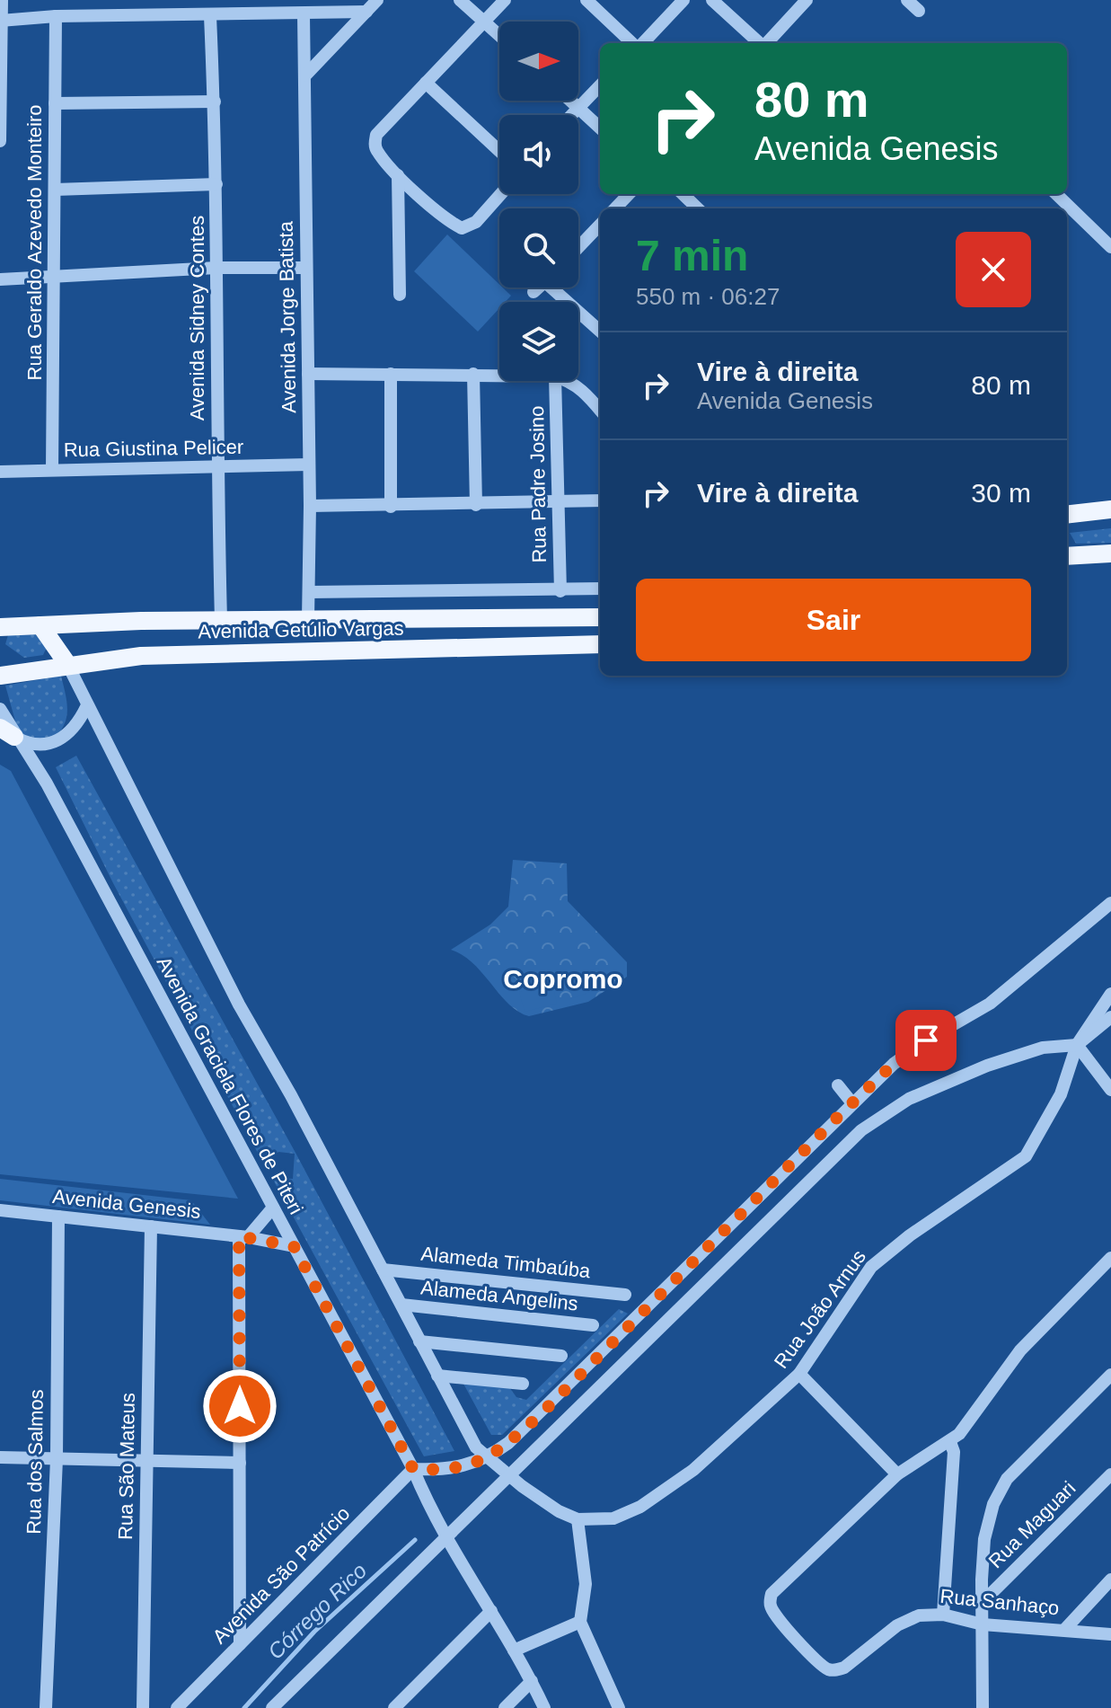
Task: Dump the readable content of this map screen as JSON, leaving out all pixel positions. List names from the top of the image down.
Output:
{
  "streets": {
    "main road": ["Avenida Getúlio Vargas"],
    "street": [
      "Rua Geraldo Azevedo Monteiro",
      "Avenida Jorge Batista",
      "Avenida Sidney Contes",
      "Rua Giustina Pelicer",
      "Rua Padre Josino",
      "Avenida Graciela Flores de Piteri",
      "Avenida Genesis",
      "Alameda Timbaúba",
      "Alameda Angelins",
      "Rua João Arnus",
      "Rua dos Salmos",
      "Rua São Mateus",
      "Rua Maguari",
      "Avenida São Patrício",
      "Rua Sanhaço"
    ]
  },
  "crossings": [
    ["Rua Geraldo Azevedo Monteiro", "Rua Giustina Pelicer"],
    ["Avenida Jorge Batista", "Rua Giustina Pelicer"],
    ["Avenida Jorge Batista", "Avenida Getúlio Vargas"],
    ["Avenida Sidney Contes", "Rua Giustina Pelicer"],
    ["Avenida Sidney Contes", "Avenida Getúlio Vargas"],
    ["Rua Padre Josino", "Avenida Getúlio Vargas"],
    ["Avenida Graciela Flores de Piteri", "Avenida Genesis"],
    ["Avenida Graciela Flores de Piteri", "Avenida São Patrício"],
    ["Avenida Genesis", "Rua dos Salmos"],
    ["Avenida Genesis", "Rua São Mateus"]
  ],
  "districts": ["Copromo"],
  "water": ["Córrego Rico"],
  "north": "right",
  "page": {
    "turn": ["80 m", "Avenida Genesis"],
    "heading": ["7 min", "550 m · 06:27"],
    "list": [
      {
        "name": "Vire à direita",
        "note": "Avenida Genesis",
        "value": "80 m"
      },
      {
        "name": "Vire à direita",
        "value": "30 m"
      }
    ],
    "buttons": "Sair"
  }
}
